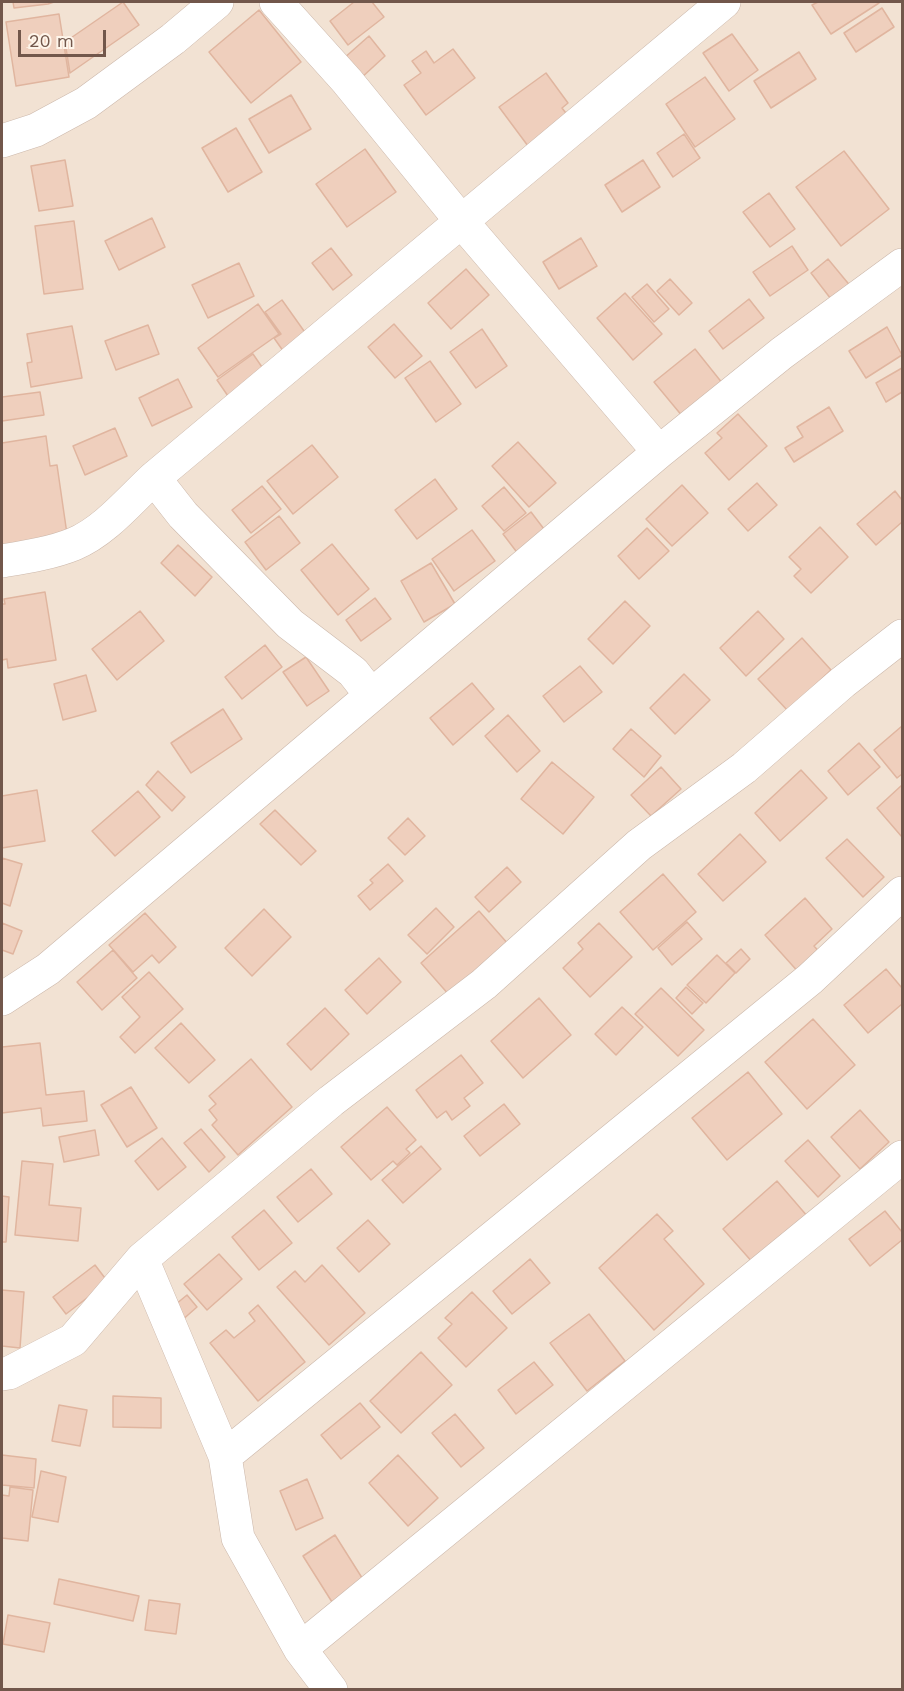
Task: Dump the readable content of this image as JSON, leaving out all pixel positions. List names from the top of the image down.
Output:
{
  "scale_bar": "20 m"
}
